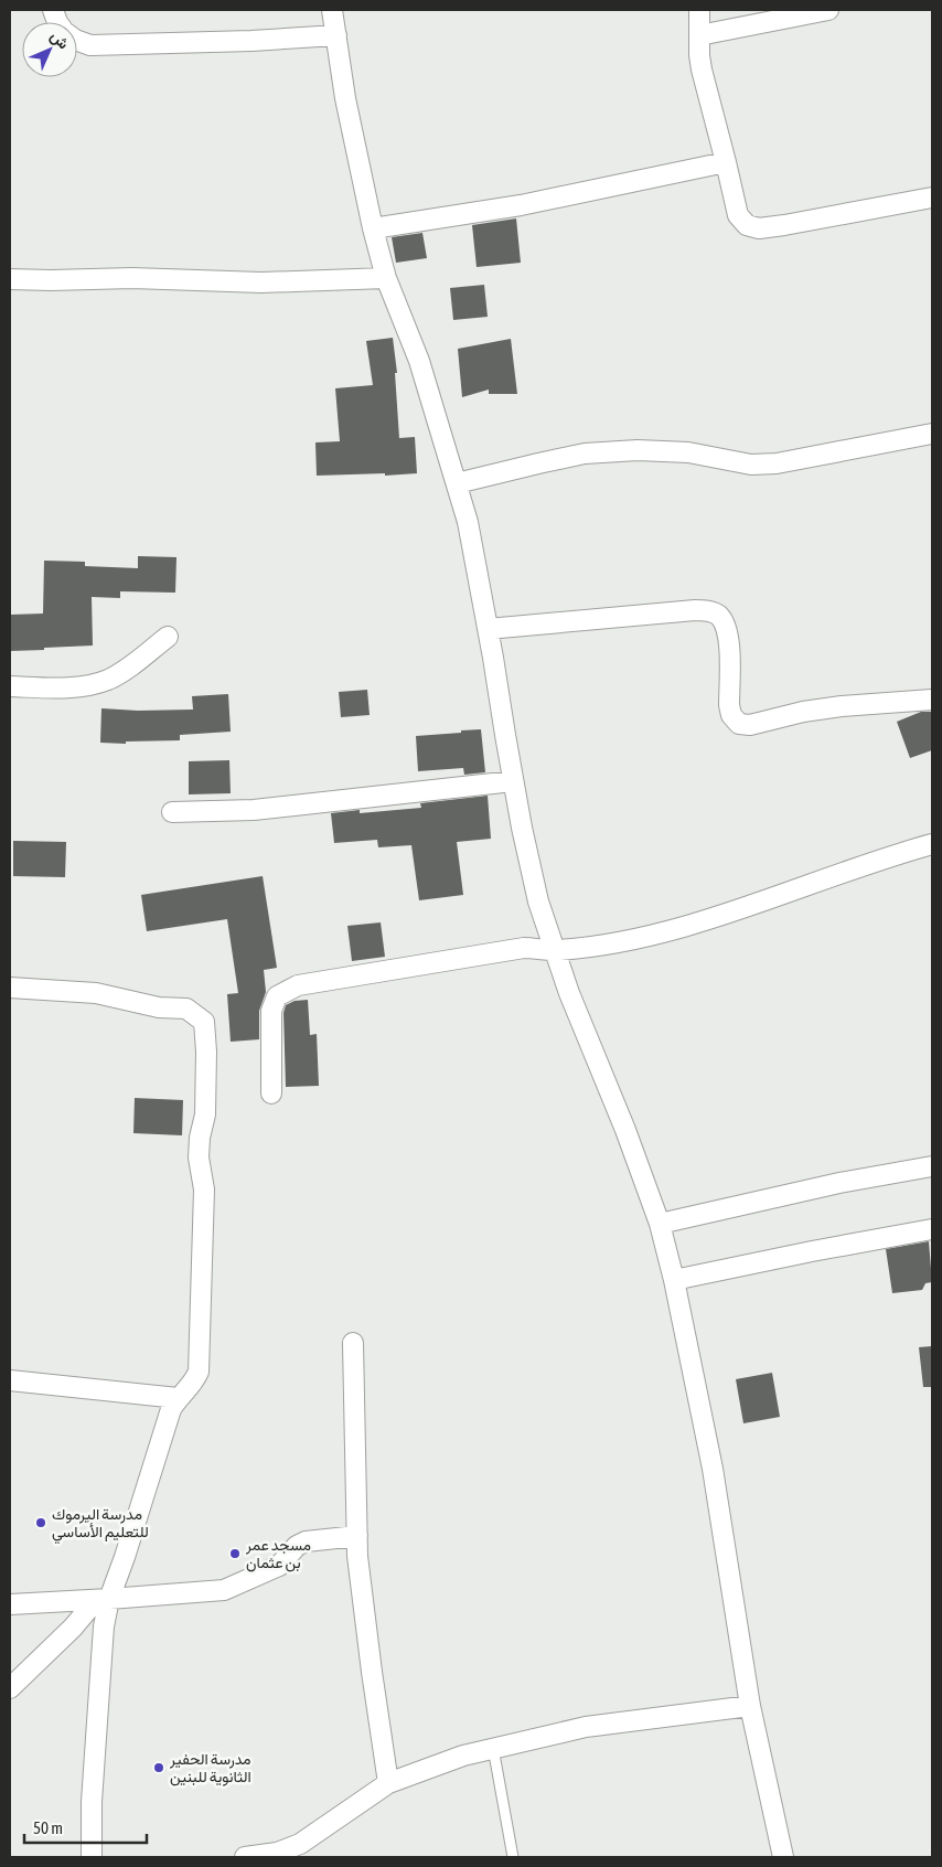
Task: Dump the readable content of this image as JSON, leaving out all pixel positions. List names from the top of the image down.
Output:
{
  "places": ["مدرسة اليرموك للتعليم الأساسي", "مسجد عمر بن عثمان", "مدرسة الحفير الثانوية للبنين"],
  "scale_bar": "50 m",
  "north": "top right"
}
